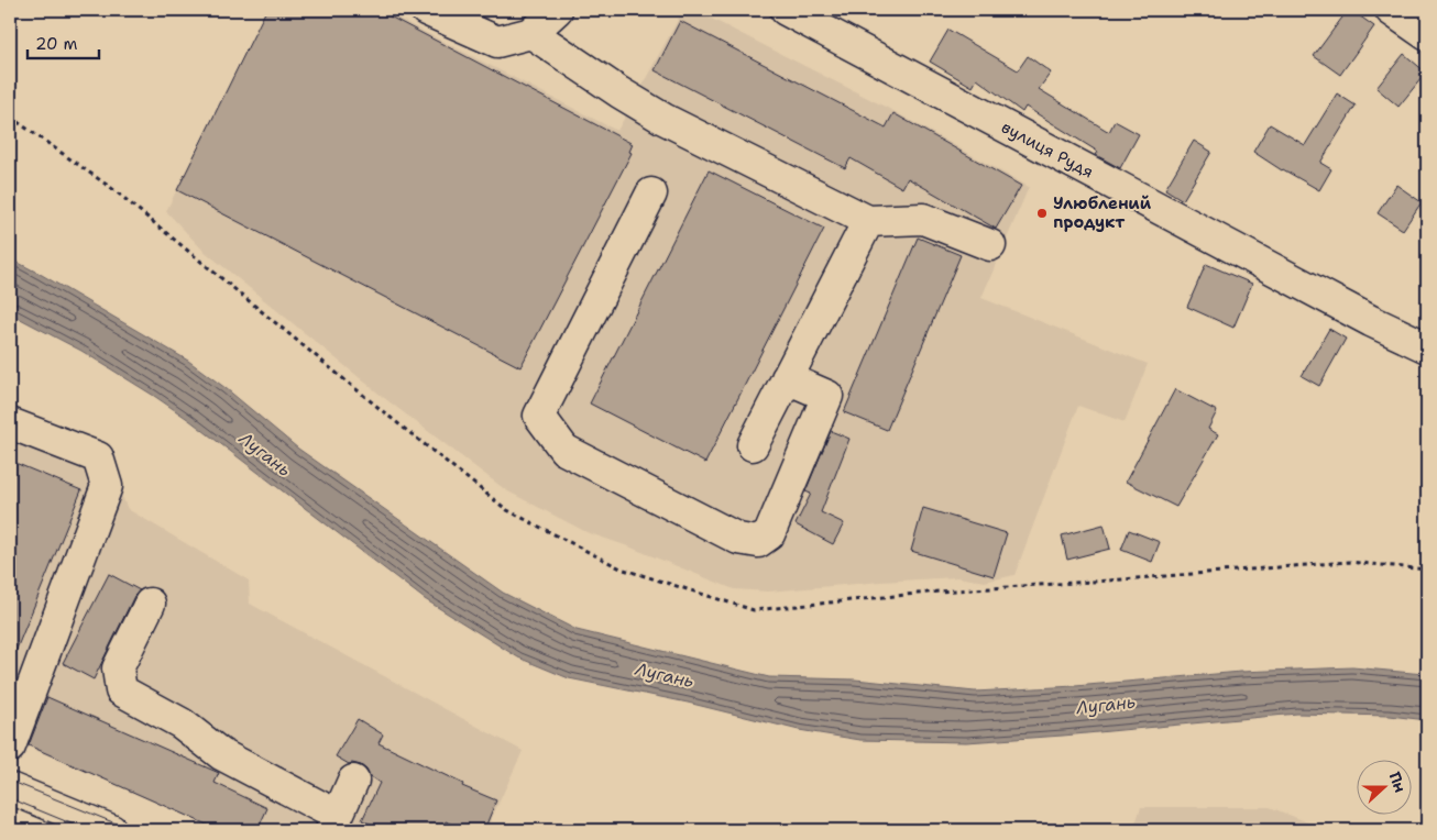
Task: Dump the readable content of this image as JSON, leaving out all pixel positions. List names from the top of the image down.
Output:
{
  "streets": {
    "street": ["вулиця Рудя"]
  },
  "water": ["Лугань"],
  "places": ["Улюблений продукт"],
  "scale_bar": "20 m",
  "north": "right"
}
